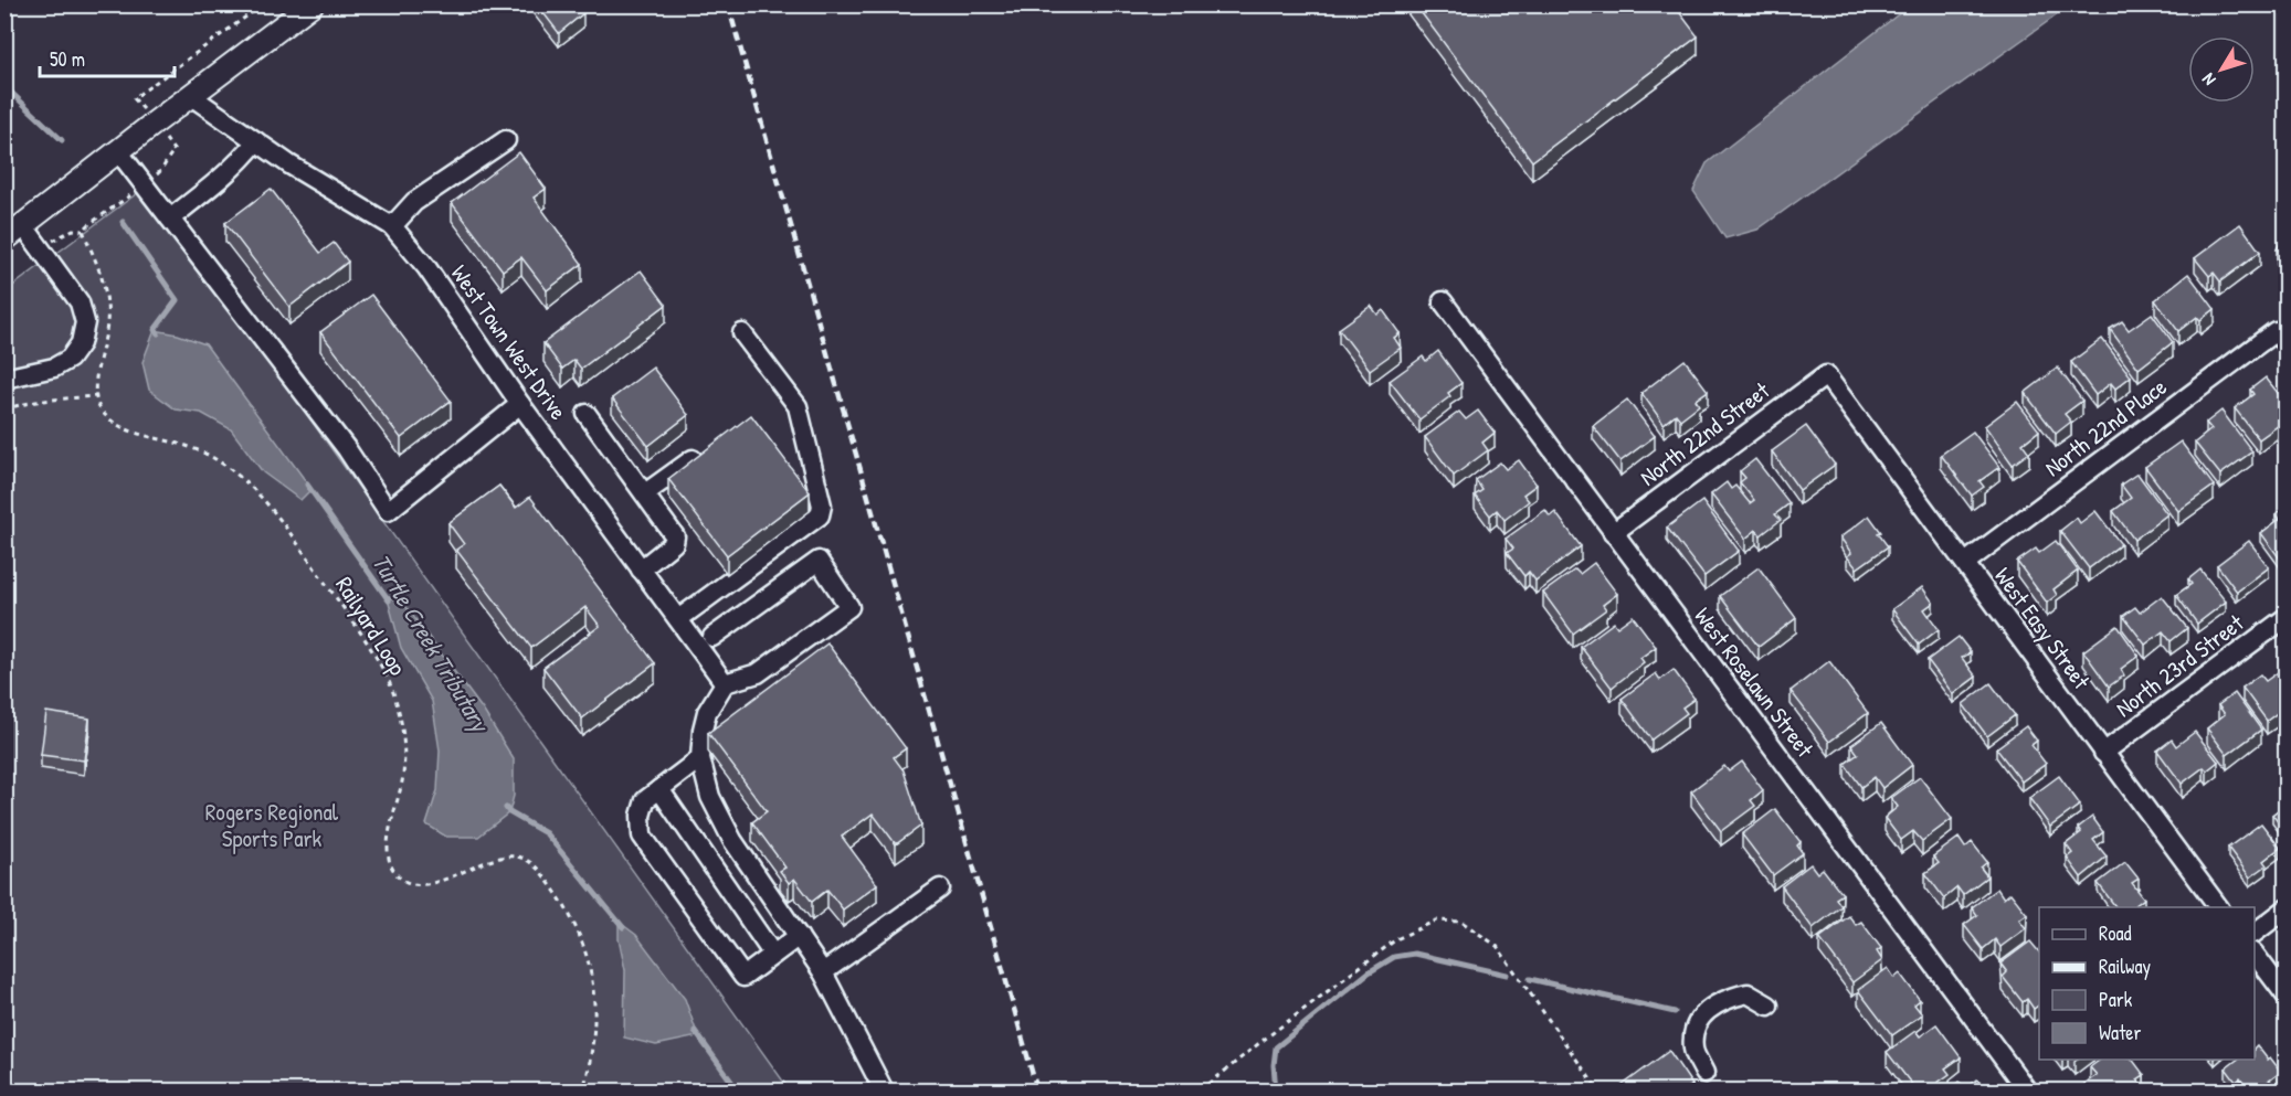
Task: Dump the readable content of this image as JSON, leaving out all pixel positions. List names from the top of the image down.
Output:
{
  "streets": {
    "street": [
      "West Town West Drive",
      "North 22nd Place",
      "North 22nd Street",
      "West Easy Street",
      "North 23rd Street",
      "West Roselawn Street"
    ],
    "path": ["Railyard Loop"]
  },
  "crossings": [
    ["North 22nd Place", "West Easy Street"],
    ["North 22nd Street", "West Easy Street"],
    ["North 22nd Street", "West Roselawn Street"],
    ["West Easy Street", "North 23rd Street"]
  ],
  "water": ["Turtle Creek Tributary"],
  "parks": ["Rogers Regional Sports Park"],
  "legend": [
    "Road",
    "Railway",
    "Park",
    "Water"
  ],
  "scale_bar": "50 m",
  "north": "bottom left"
}
